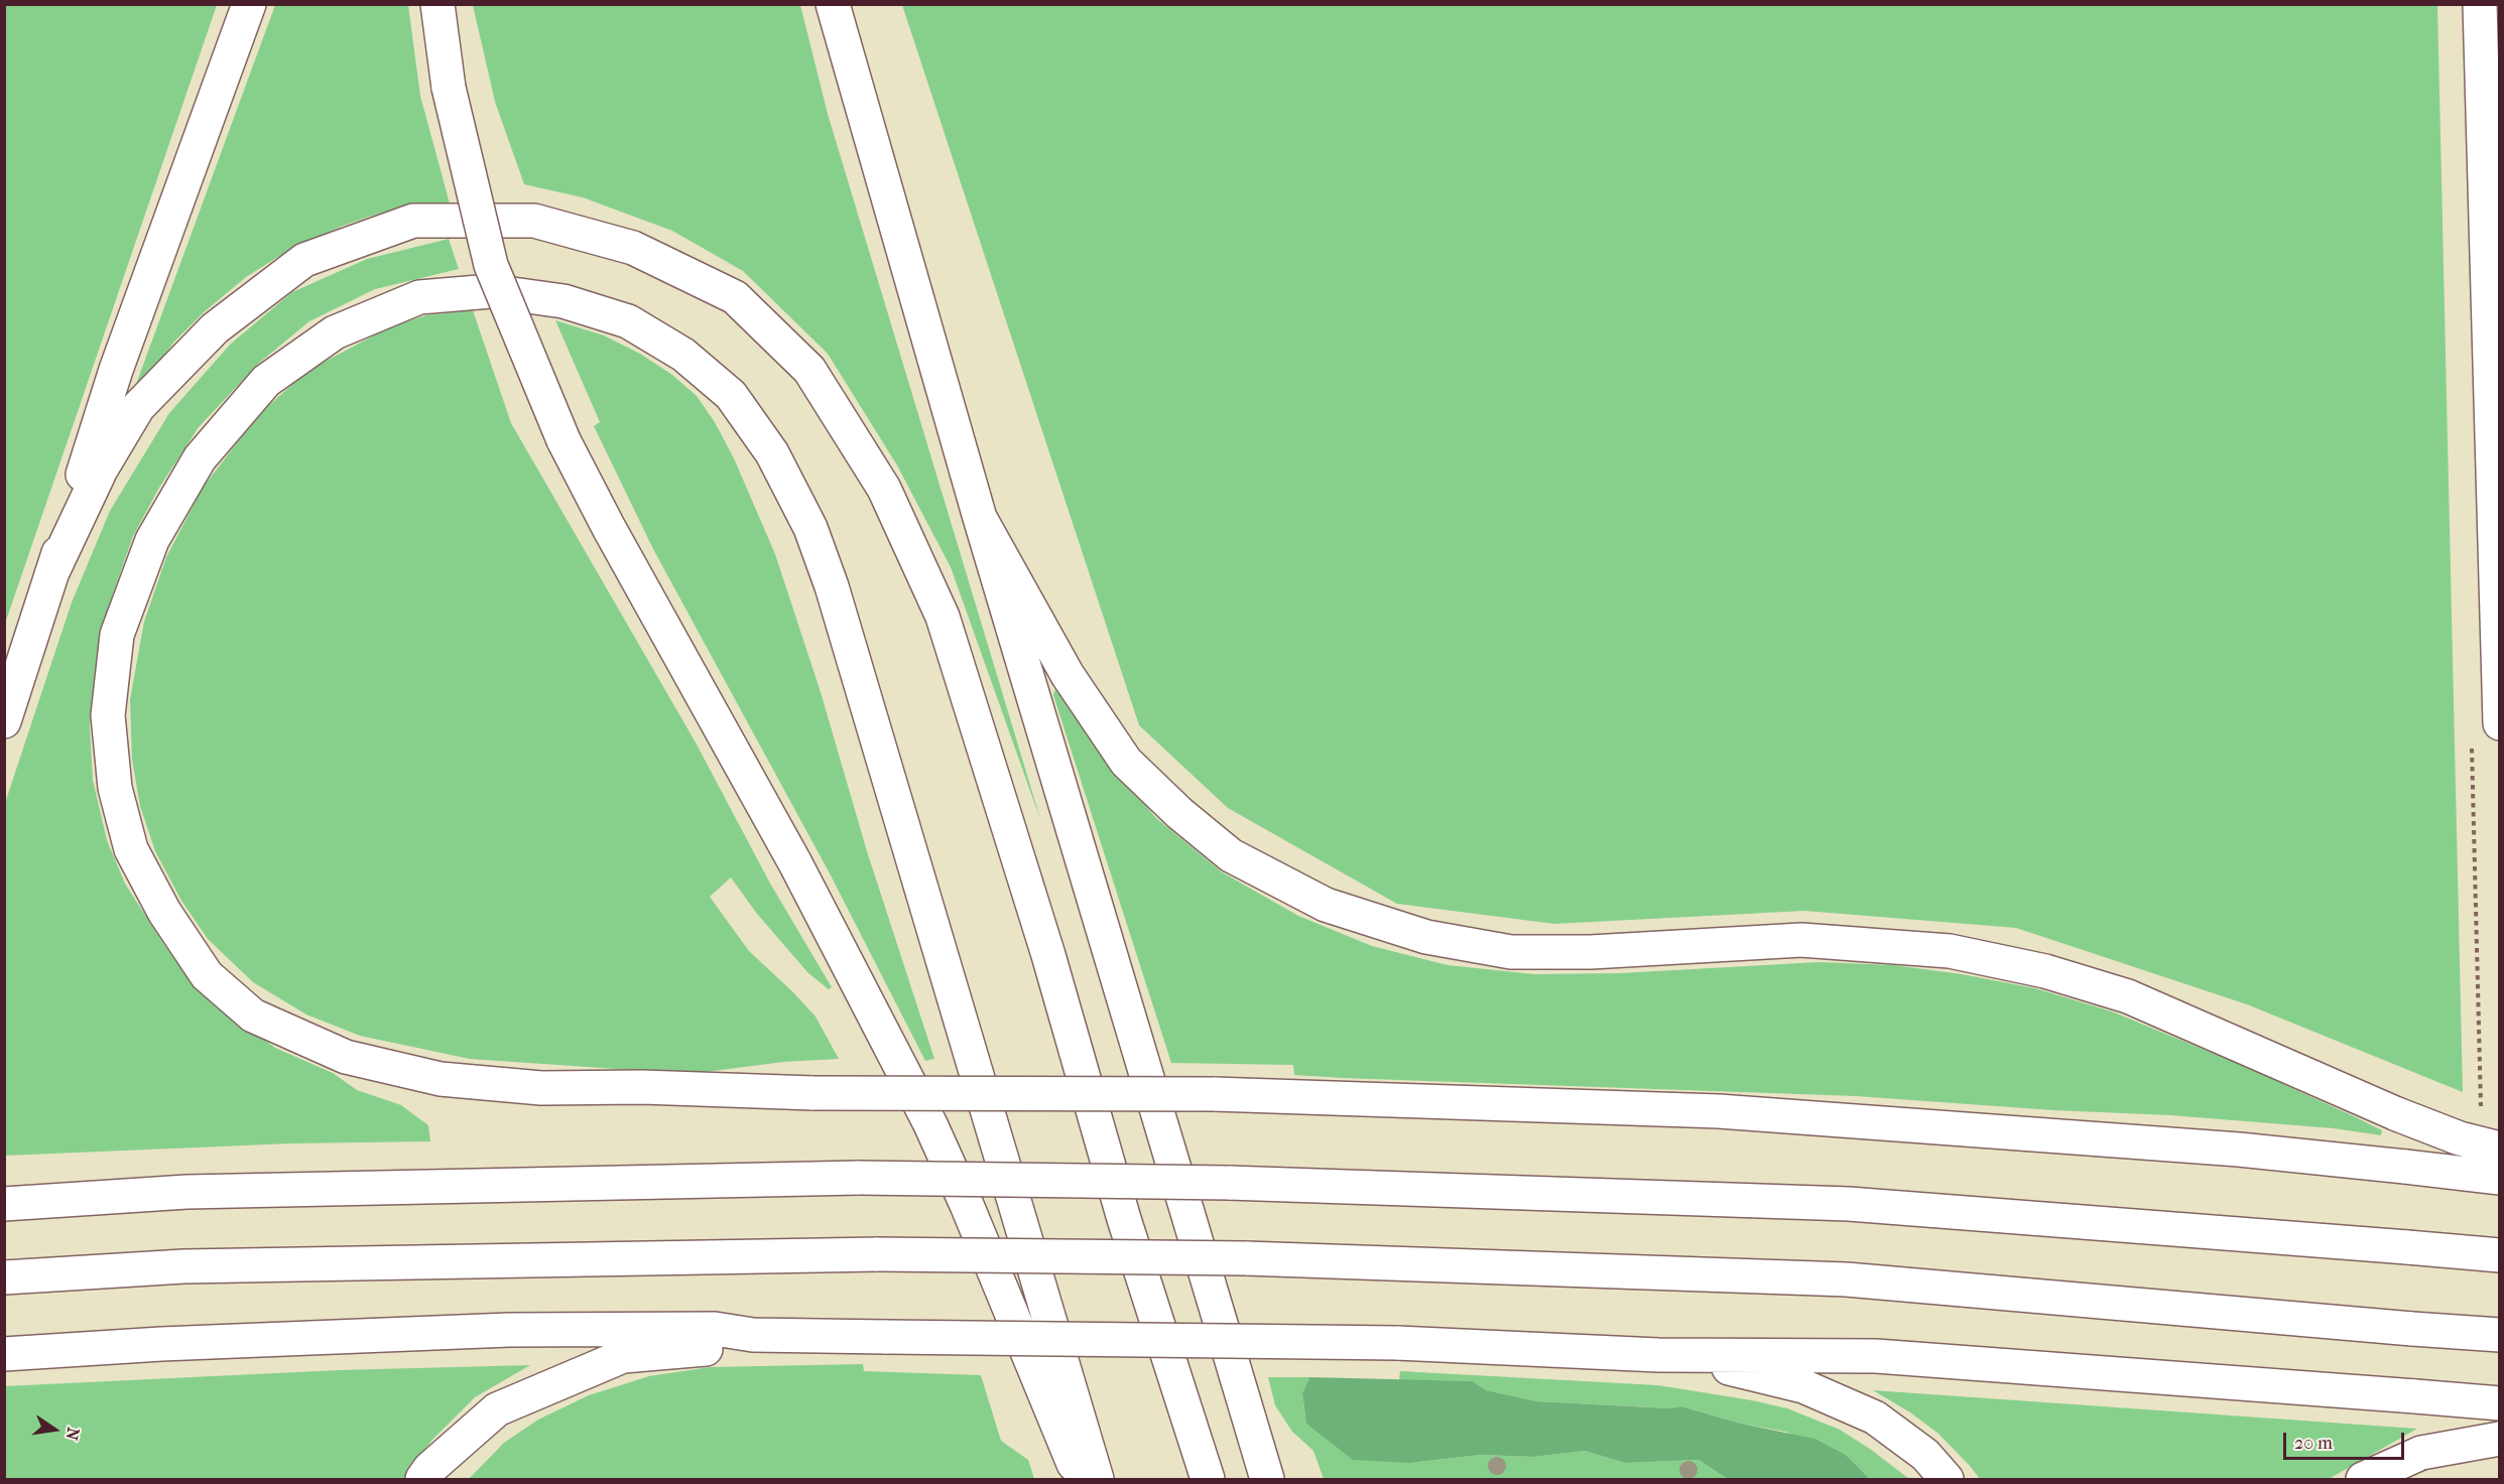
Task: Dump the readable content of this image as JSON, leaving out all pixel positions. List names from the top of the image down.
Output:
{
  "scale_bar": "20 m",
  "north": "right"
}
